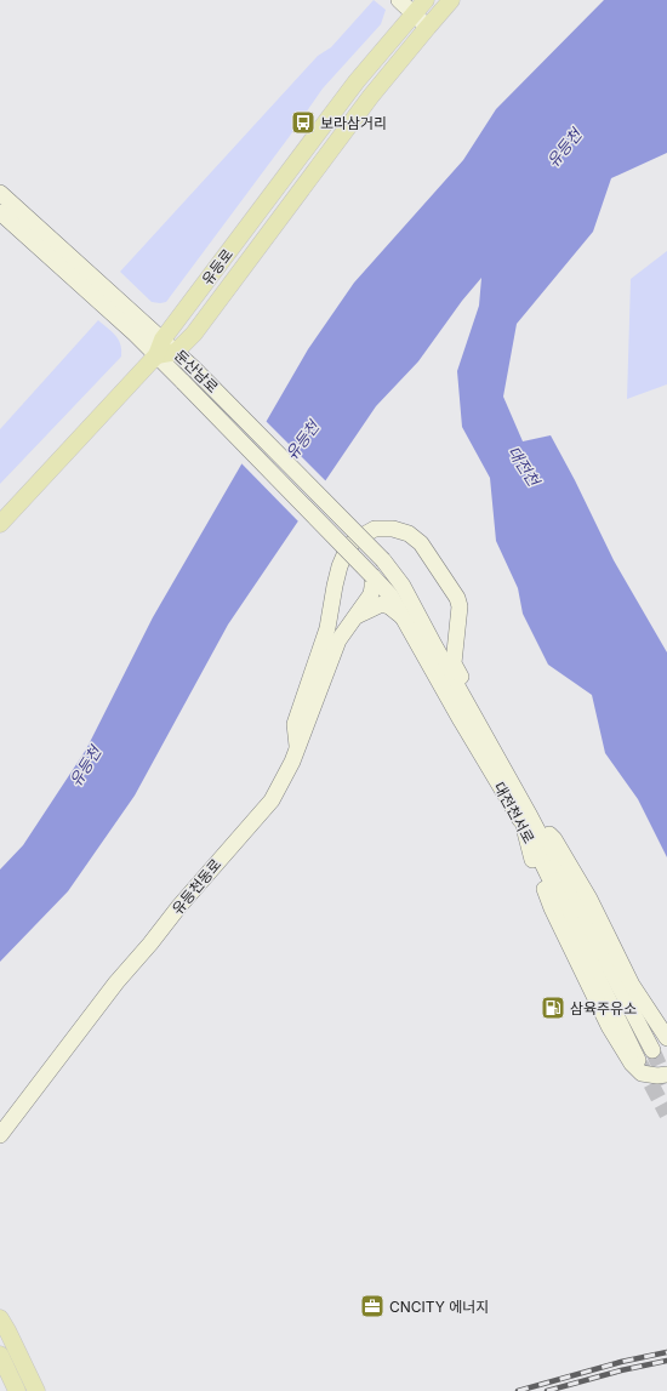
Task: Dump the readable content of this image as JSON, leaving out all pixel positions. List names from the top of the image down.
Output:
{
  "streets": {
    "main road": [
      "유등로",
      "둔산남로",
      "대전천서로",
      "유등천동로"
    ]
  },
  "crossings": [
    ["유등로", "둔산남로"],
    ["둔산남로", "대전천서로"],
    ["둔산남로", "유등천동로"],
    ["대전천서로", "유등천동로"]
  ],
  "water": ["유등천", "대전천"],
  "places": {
    "bus stop": ["보라삼거리"],
    "fuel station": ["삼육주유소"],
    "office": ["CNCITY 에너지"]
  }
}
